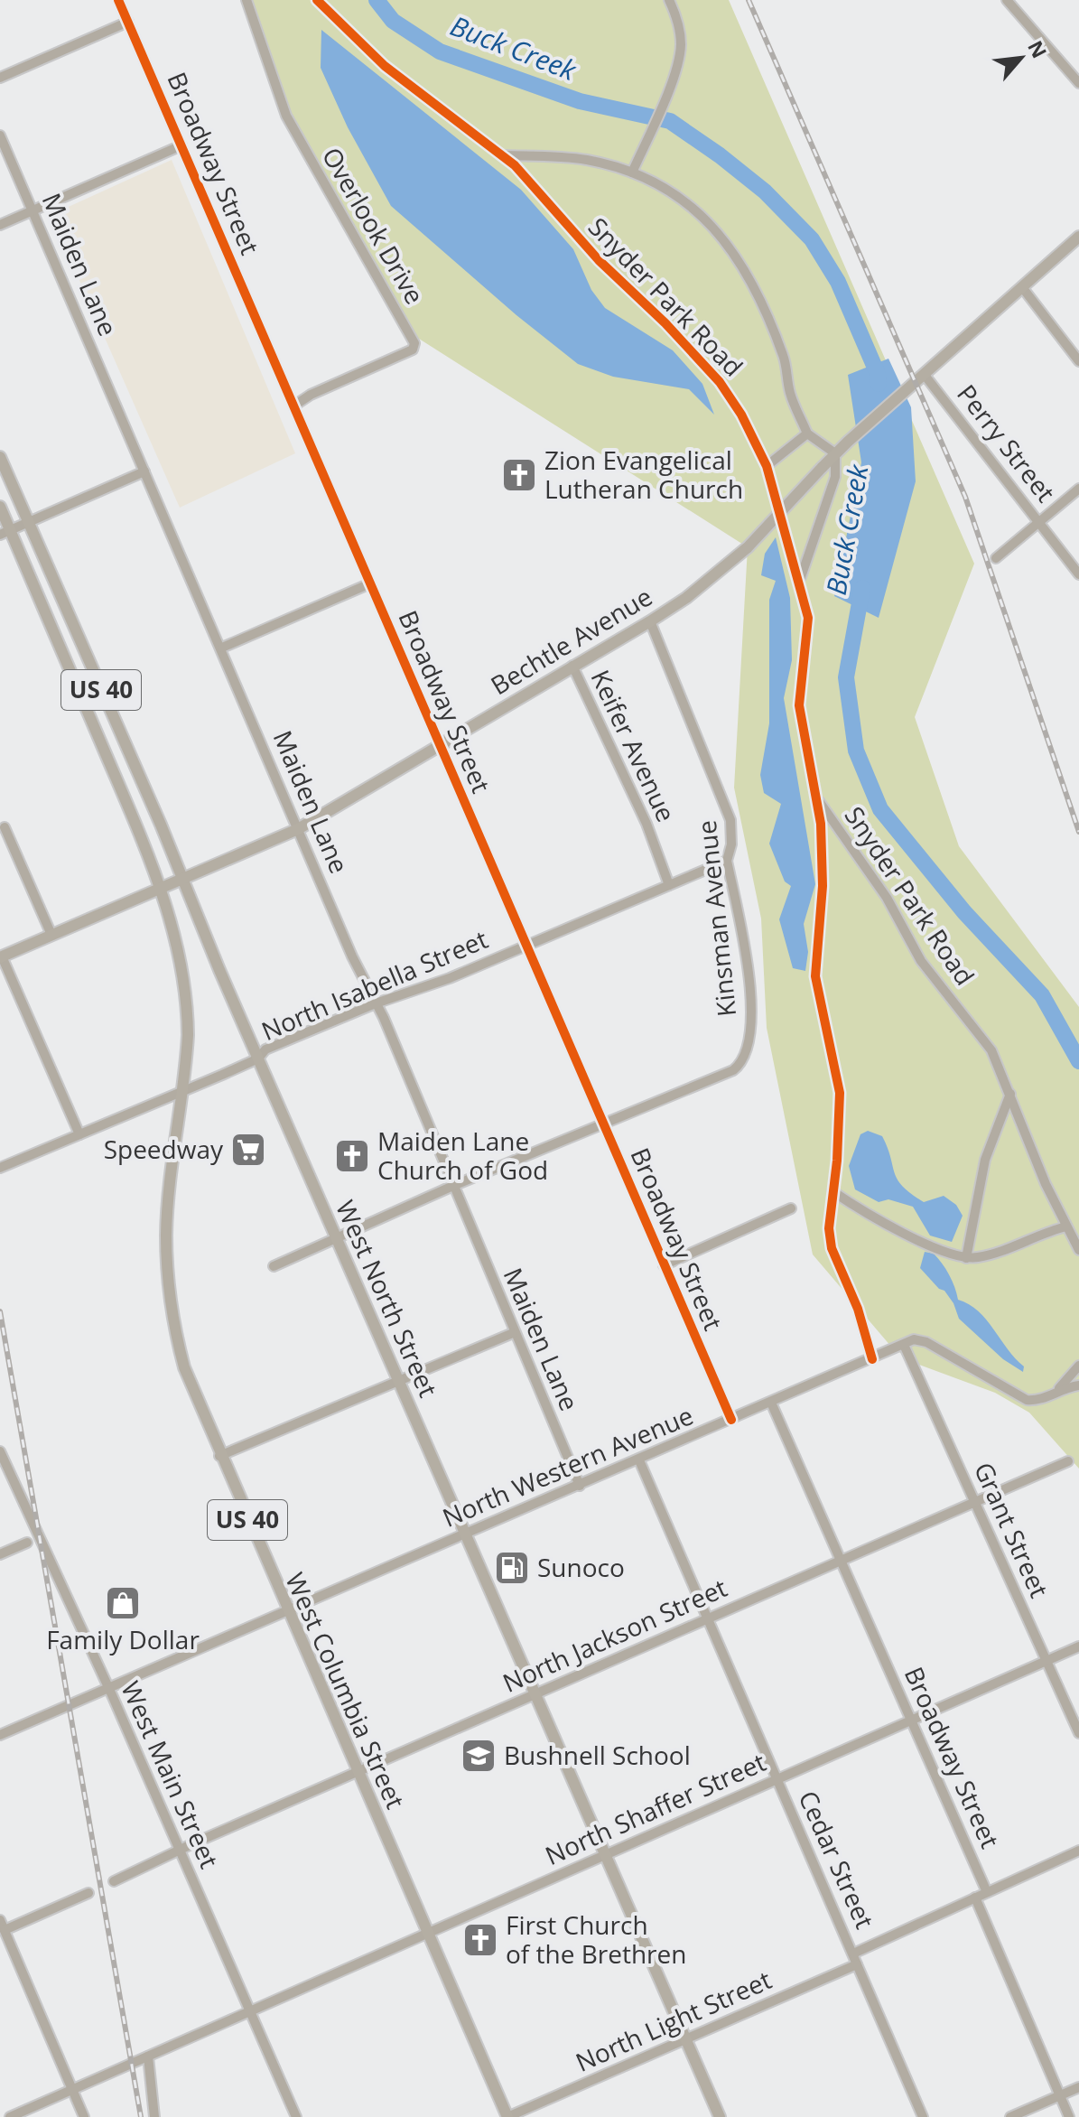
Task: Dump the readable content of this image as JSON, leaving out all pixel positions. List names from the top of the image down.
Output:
{
  "streets": {
    "main road": [
      "Bechtle Avenue",
      "US 40",
      "West North Street",
      "West Columbia Street"
    ],
    "street": [
      "Broadway Street",
      "Overlook Drive",
      "Maiden Lane",
      "Snyder Park Road",
      "Perry Street",
      "Keifer Avenue",
      "Kinsman Avenue",
      "North Isabella Street",
      "North Western Avenue",
      "Grant Street",
      "North Jackson Street",
      "West Main Street",
      "North Shaffer Street",
      "Cedar Street",
      "North Light Street"
    ]
  },
  "crossings": [
    ["Broadway Street", "Overlook Drive"],
    ["Broadway Street", "Bechtle Avenue"],
    ["Broadway Street", "Kinsman Avenue"],
    ["Broadway Street", "North Isabella Street"],
    ["Broadway Street", "North Western Avenue"],
    ["Broadway Street", "North Jackson Street"],
    ["Broadway Street", "North Shaffer Street"],
    ["Maiden Lane", "Bechtle Avenue"],
    ["Maiden Lane", "Kinsman Avenue"],
    ["Maiden Lane", "North Isabella Street"],
    ["Maiden Lane", "North Western Avenue"],
    ["Snyder Park Road", "North Western Avenue"],
    ["Perry Street", "Bechtle Avenue"],
    ["Bechtle Avenue", "US 40"],
    ["Bechtle Avenue", "Keifer Avenue"],
    ["Bechtle Avenue", "Kinsman Avenue"],
    ["Bechtle Avenue", "West North Street"],
    ["Bechtle Avenue", "West Columbia Street"],
    ["US 40", "West Columbia Street"],
    ["Keifer Avenue", "North Isabella Street"],
    ["Kinsman Avenue", "North Isabella Street"],
    ["Kinsman Avenue", "West North Street"],
    ["North Isabella Street", "West North Street"],
    ["North Isabella Street", "West Columbia Street"],
    ["West North Street", "North Western Avenue"],
    ["West North Street", "North Jackson Street"],
    ["West North Street", "North Shaffer Street"],
    ["West North Street", "North Light Street"],
    ["North Western Avenue", "Grant Street"],
    ["North Western Avenue", "West Columbia Street"],
    ["North Western Avenue", "West Main Street"],
    ["North Western Avenue", "Cedar Street"],
    ["Grant Street", "North Jackson Street"],
    ["Grant Street", "North Shaffer Street"],
    ["North Jackson Street", "West Columbia Street"],
    ["North Jackson Street", "West Main Street"],
    ["North Jackson Street", "Cedar Street"],
    ["West Columbia Street", "North Shaffer Street"],
    ["West Columbia Street", "North Light Street"],
    ["West Main Street", "North Shaffer Street"],
    ["North Shaffer Street", "Cedar Street"],
    ["Cedar Street", "North Light Street"]
  ],
  "water": ["Buck Creek"],
  "places": {
    "church": ["Zion Evangelical Lutheran Church", "Maiden Lane Church of God", "First Church of the Brethren"],
    "supermarket": ["Speedway"],
    "fuel station": ["Sunoco"],
    "shop": ["Family Dollar"],
    "school or university": ["Bushnell School"]
  },
  "north": "top right"
}
